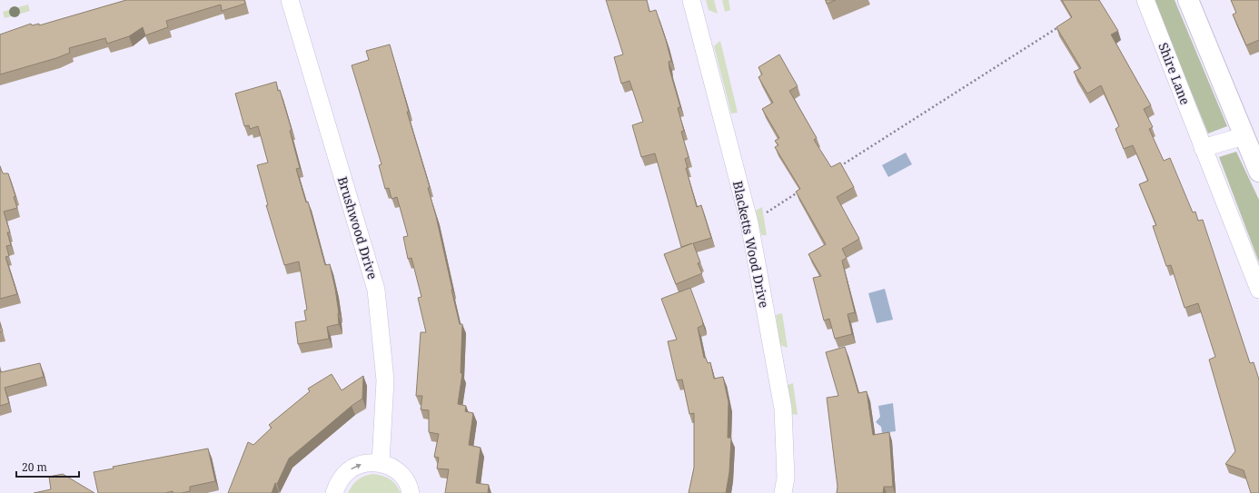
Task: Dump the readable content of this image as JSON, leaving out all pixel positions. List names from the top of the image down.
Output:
{
  "streets": {
    "street": ["Shire Lane", "Brushwood Drive", "Blacketts Wood Drive"]
  },
  "scale_bar": "20 m"
}
